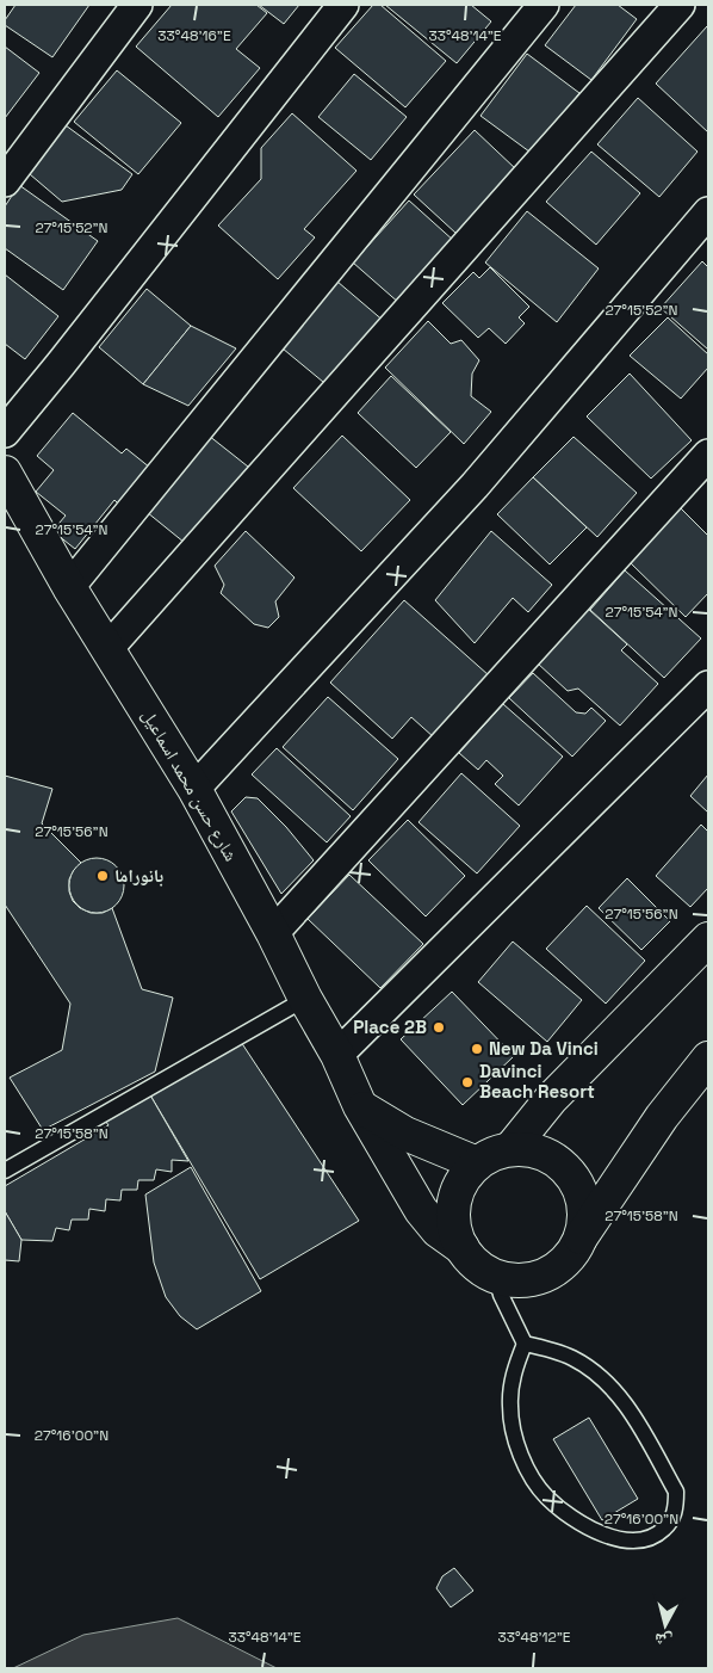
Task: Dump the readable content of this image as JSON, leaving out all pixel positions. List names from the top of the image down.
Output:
{
  "streets": {
    "street": ["شارع حسن محمد اسماعيل"]
  },
  "places": [
    "بانوراما",
    "Place 2B",
    "New Da Vinci",
    "Davinci Beach Resort"
  ],
  "north": "bottom",
  "coordinates": [
    "33°48'16\"E",
    "33°48'14\"E",
    "27°15'52\"N",
    "27°15'54\"N",
    "27°15'56\"N",
    "27°15'58\"N",
    "27°16'00\"N",
    "33°48'12\"E"
  ]
}
